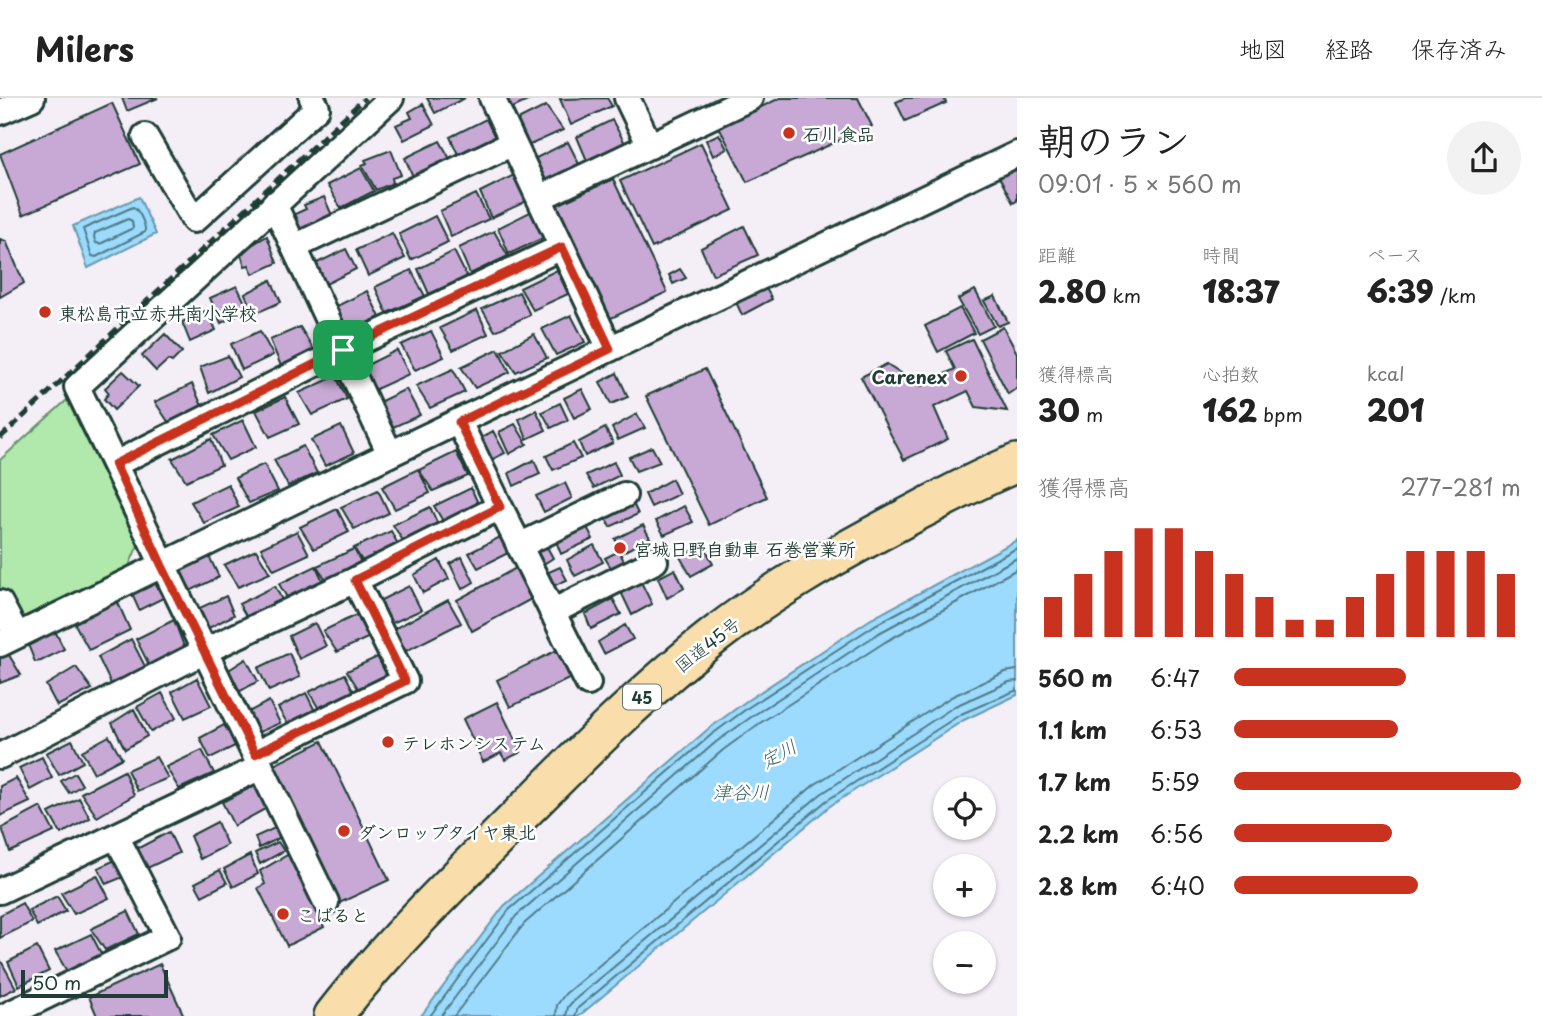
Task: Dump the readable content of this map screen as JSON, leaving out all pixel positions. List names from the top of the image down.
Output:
{
  "streets": {
    "highway": ["国道45号", "45"]
  },
  "water": ["定川", "津谷川"],
  "places": [
    "石川食品",
    "東松島市立赤井南小学校",
    "Carenex",
    "宮城日野自動車 石巻営業所",
    "テレホンシステム",
    "ダンロップタイヤ東北",
    "こばると"
  ],
  "scale_bar": "50 m",
  "page": {
    "header": "Milers",
    "nav": ["地図", "経路", "保存済み"],
    "heading": ["朝のラン", "09:01 · 5 × 560 m"],
    "stats": [
      ["距離", "2.80 km"],
      ["時間", "18:37"],
      ["ペース", "6:39 /km"],
      ["獲得標高", "30 m"],
      ["心拍数", "162 bpm"],
      ["kcal", "201"]
    ],
    "chart": ["獲得標高", "277–281 m"],
    "list": [
      {
        "name": "560 m",
        "note": "6:47"
      },
      {
        "name": "1.1 km",
        "note": "6:53"
      },
      {
        "name": "1.7 km",
        "note": "5:59"
      },
      {
        "name": "2.2 km",
        "note": "6:56"
      },
      {
        "name": "2.8 km",
        "note": "6:40"
      }
    ],
    "map_buttons": ["+", "−"],
    "scale": "50 m"
  }
}
